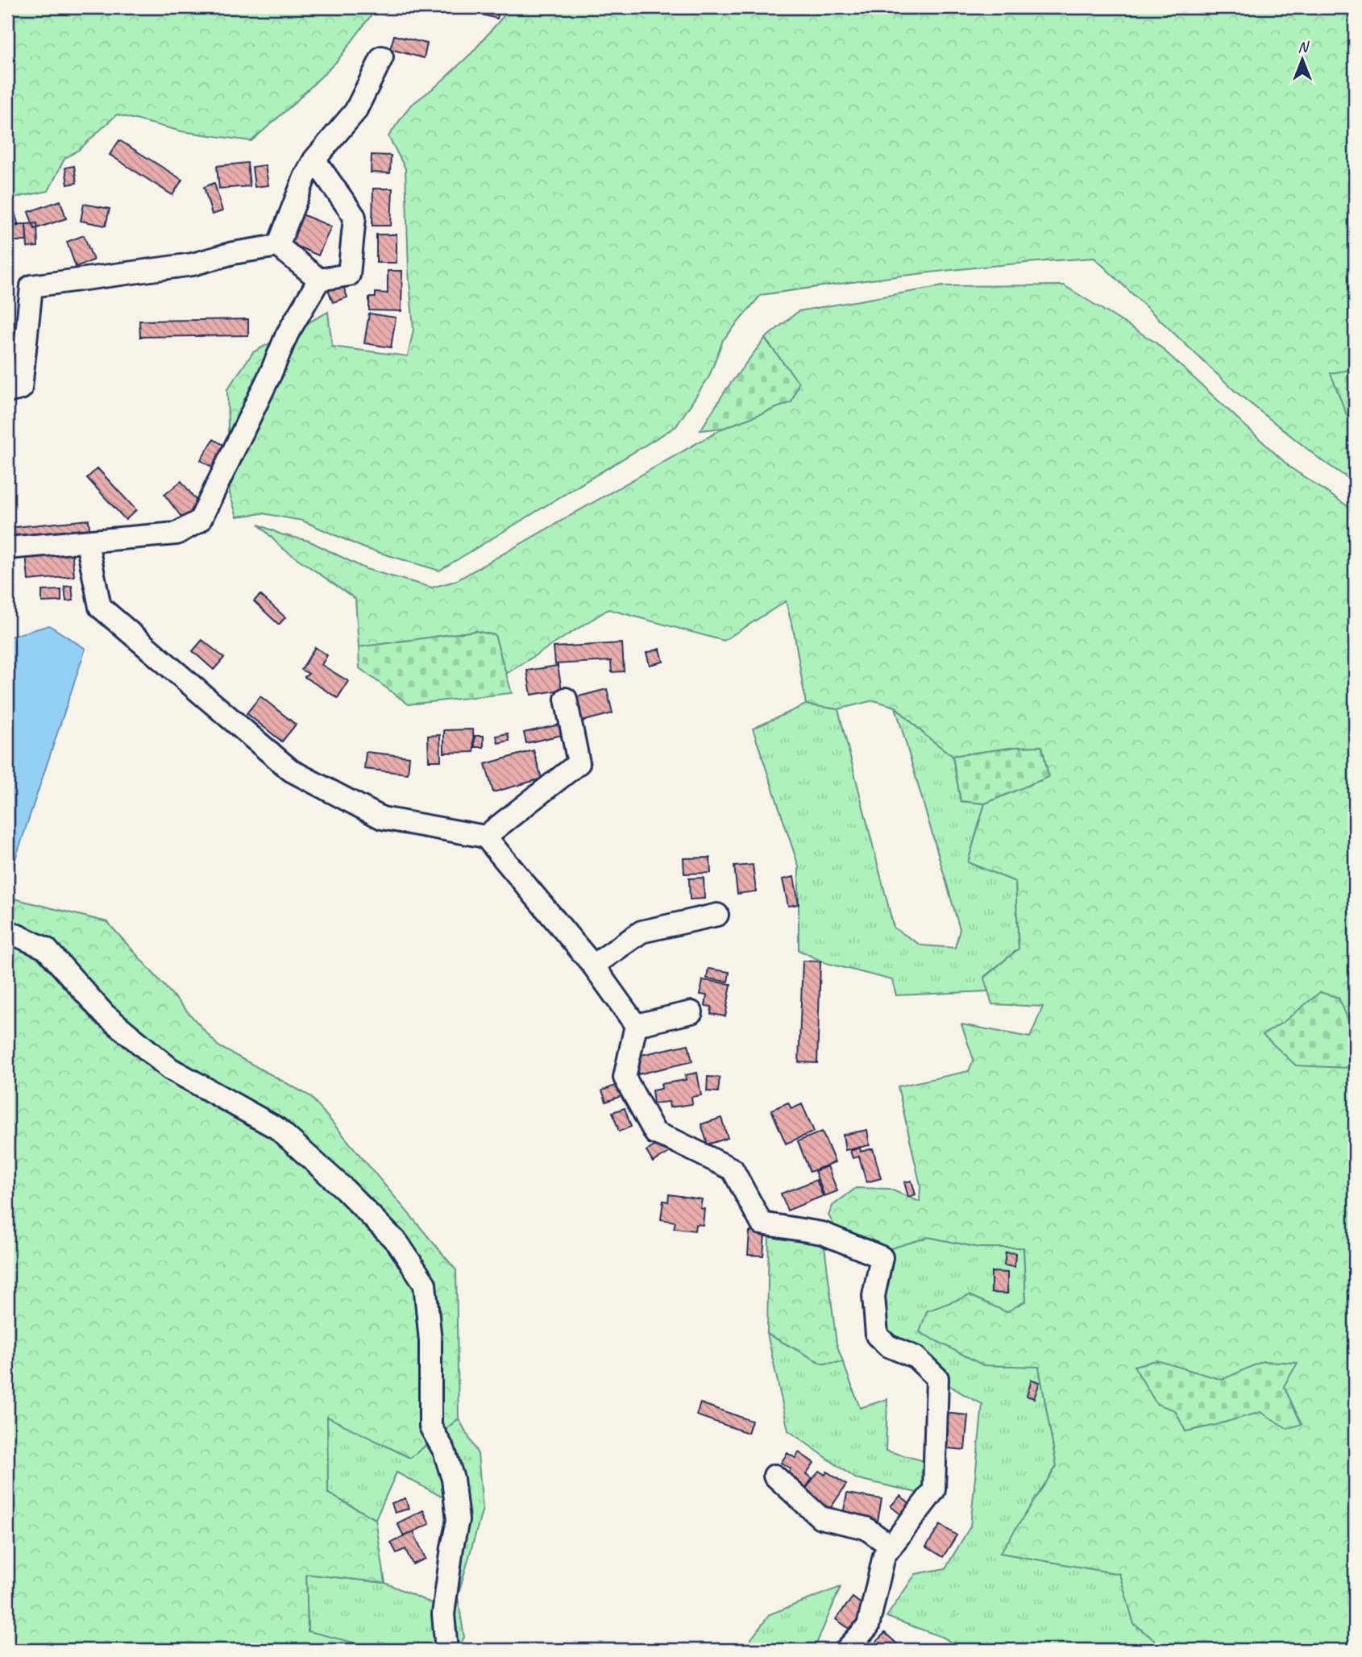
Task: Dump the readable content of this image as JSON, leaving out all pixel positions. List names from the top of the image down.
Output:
{
  "north": "top"
}
